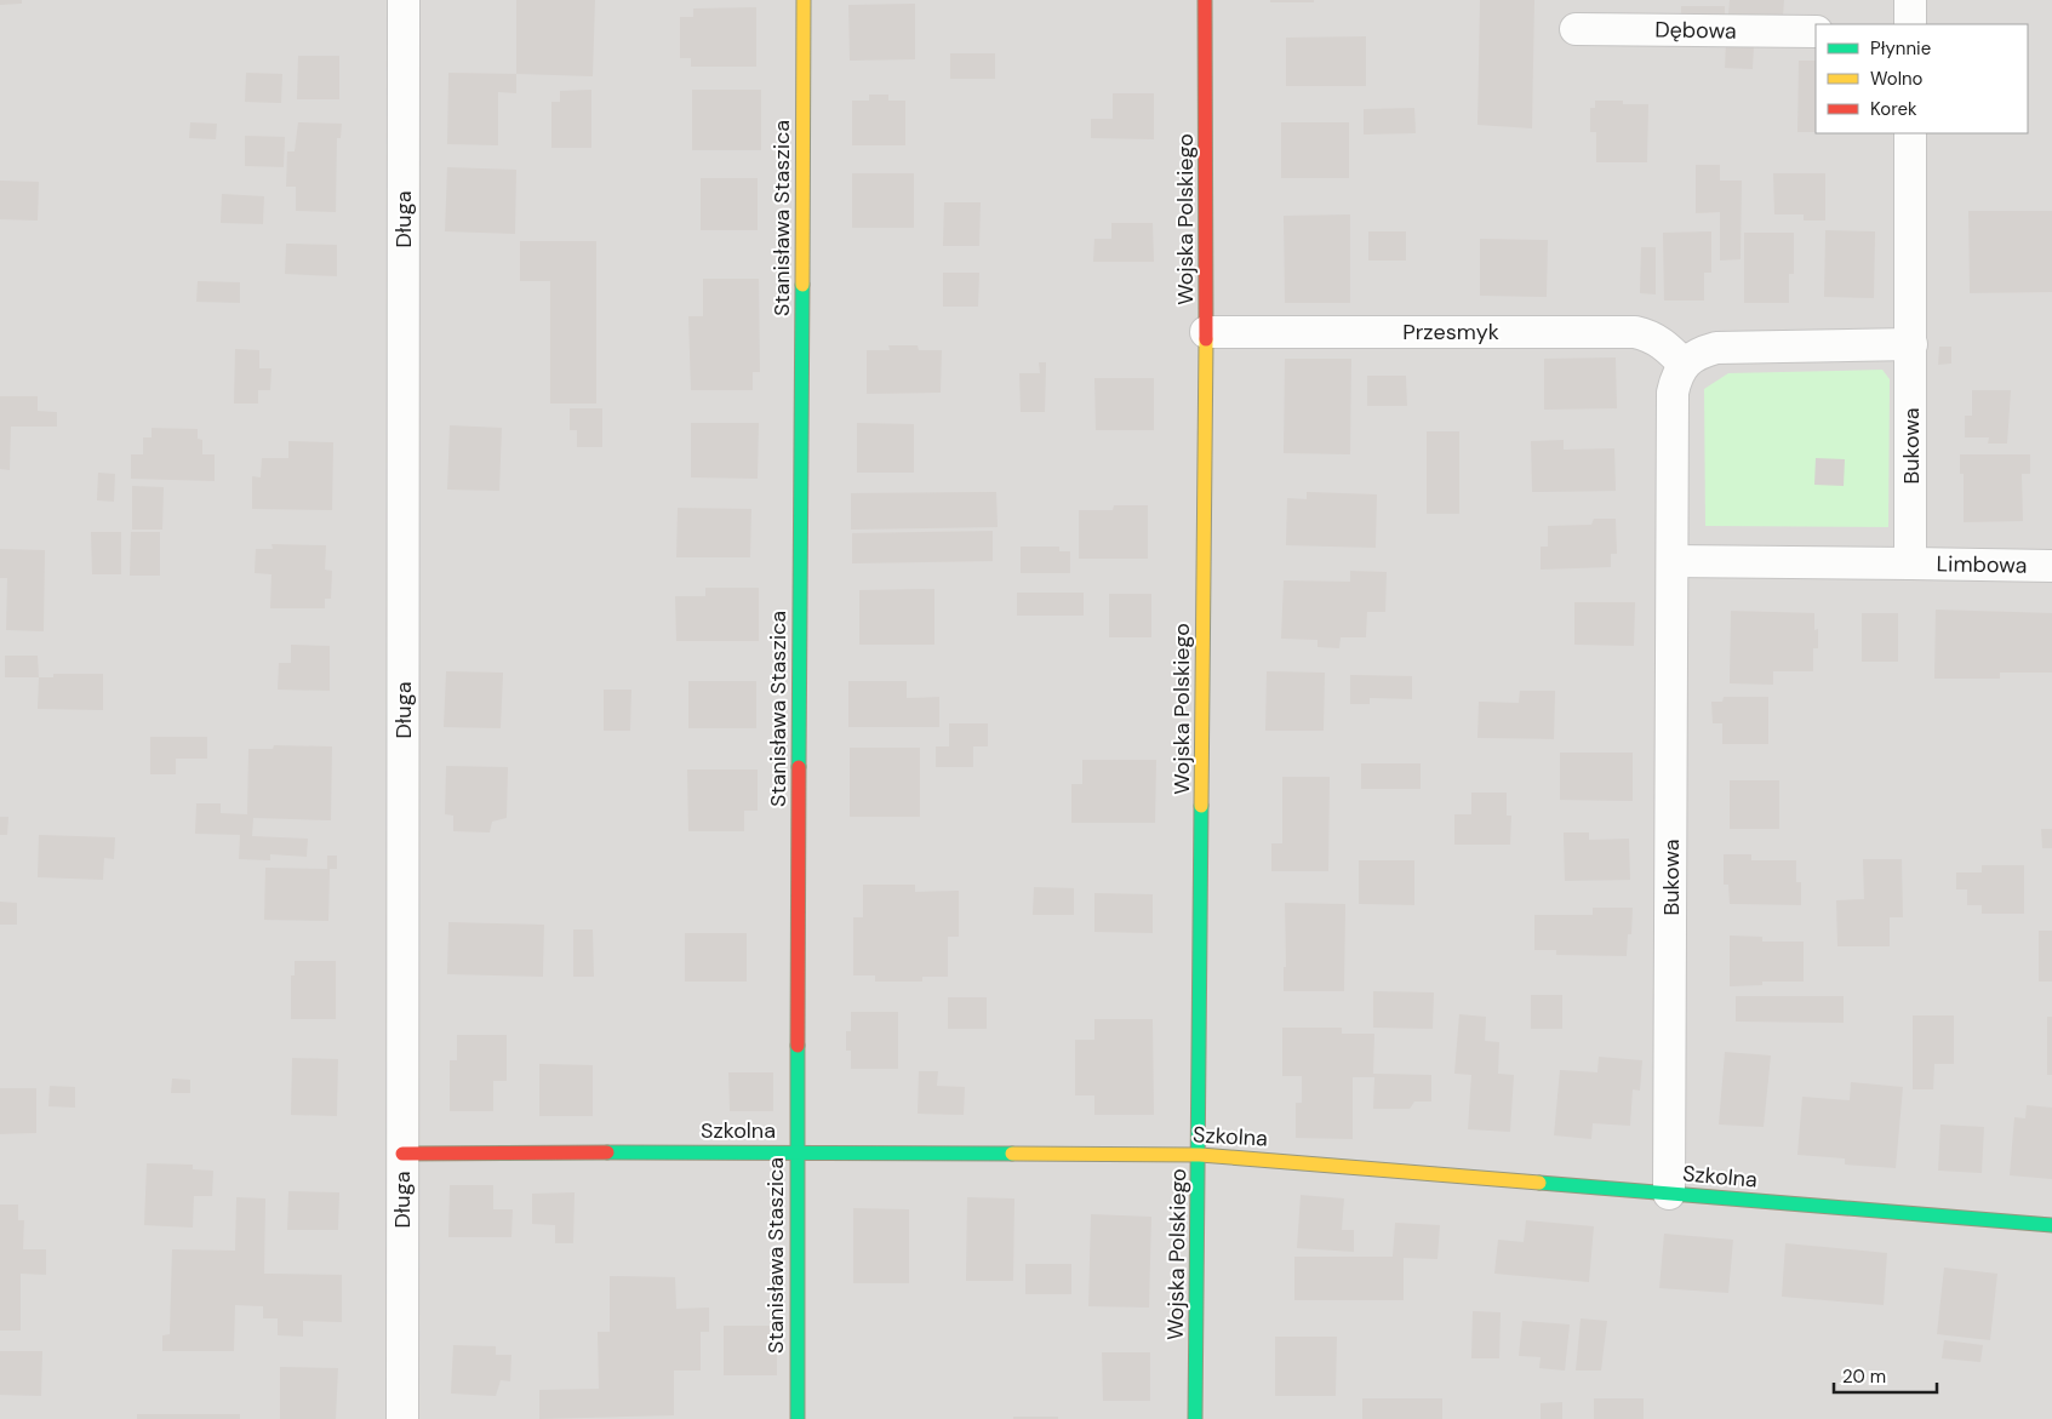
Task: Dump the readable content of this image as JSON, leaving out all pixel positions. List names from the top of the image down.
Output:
{
  "streets": {
    "street": [
      "Dębowa",
      "Stanisława Staszica",
      "Długa",
      "Wojska Polskiego",
      "Przesmyk",
      "Bukowa",
      "Limbowa",
      "Szkolna"
    ]
  },
  "crossings": [
    ["Stanisława Staszica", "Szkolna"],
    ["Długa", "Szkolna"],
    ["Wojska Polskiego", "Przesmyk"],
    ["Wojska Polskiego", "Szkolna"],
    ["Przesmyk", "Bukowa"],
    ["Bukowa", "Limbowa"],
    ["Bukowa", "Szkolna"]
  ],
  "legend": ["Płynnie", "Wolno", "Korek"],
  "scale_bar": "20 m"
}
